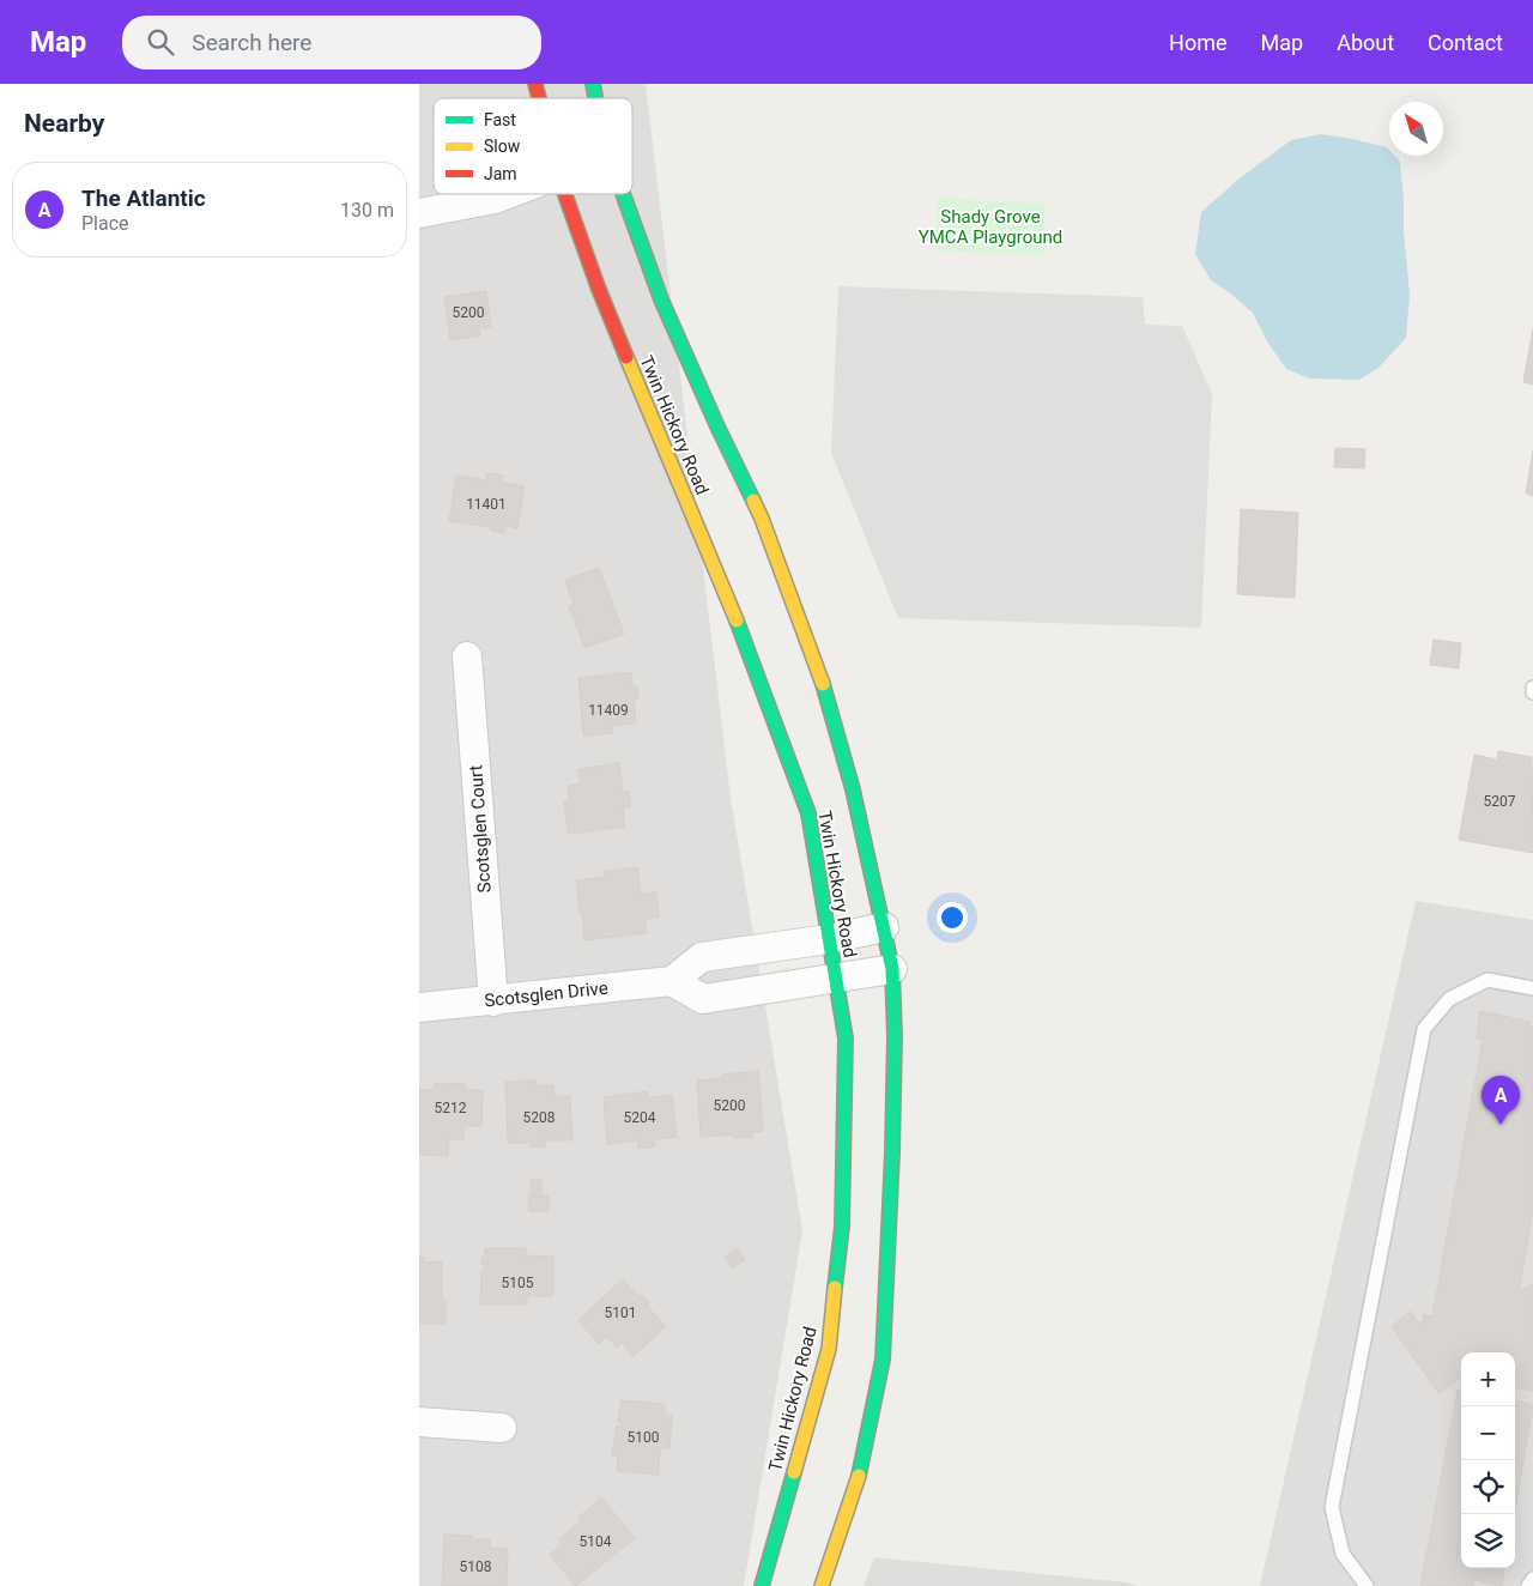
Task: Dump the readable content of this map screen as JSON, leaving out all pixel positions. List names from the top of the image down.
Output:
{
  "streets": {
    "main road": ["Twin Hickory Road"],
    "street": ["Scotsglen Court", "Scotsglen Drive"]
  },
  "crossings": [
    ["Scotsglen Court", "Scotsglen Drive"]
  ],
  "parks": ["Shady Grove YMCA Playground"],
  "house_numbers": [
    "5200",
    "11401",
    "11409",
    "5207",
    "5200",
    "5212",
    "5208",
    "5204",
    "5105",
    "5101",
    "5100",
    "5104",
    "5108"
  ],
  "legend": ["Fast", "Slow", "Jam"],
  "north": "top left",
  "page": {
    "header": "Map",
    "search": "Search here",
    "nav": [
      "Home",
      "Map",
      "About",
      "Contact"
    ],
    "heading": "Nearby",
    "list": [
      {
        "mark": "A",
        "name": "The Atlantic",
        "note": "Place",
        "value": "130 m"
      }
    ],
    "pins": "A",
    "map_buttons": ["+", "−"]
  }
}
